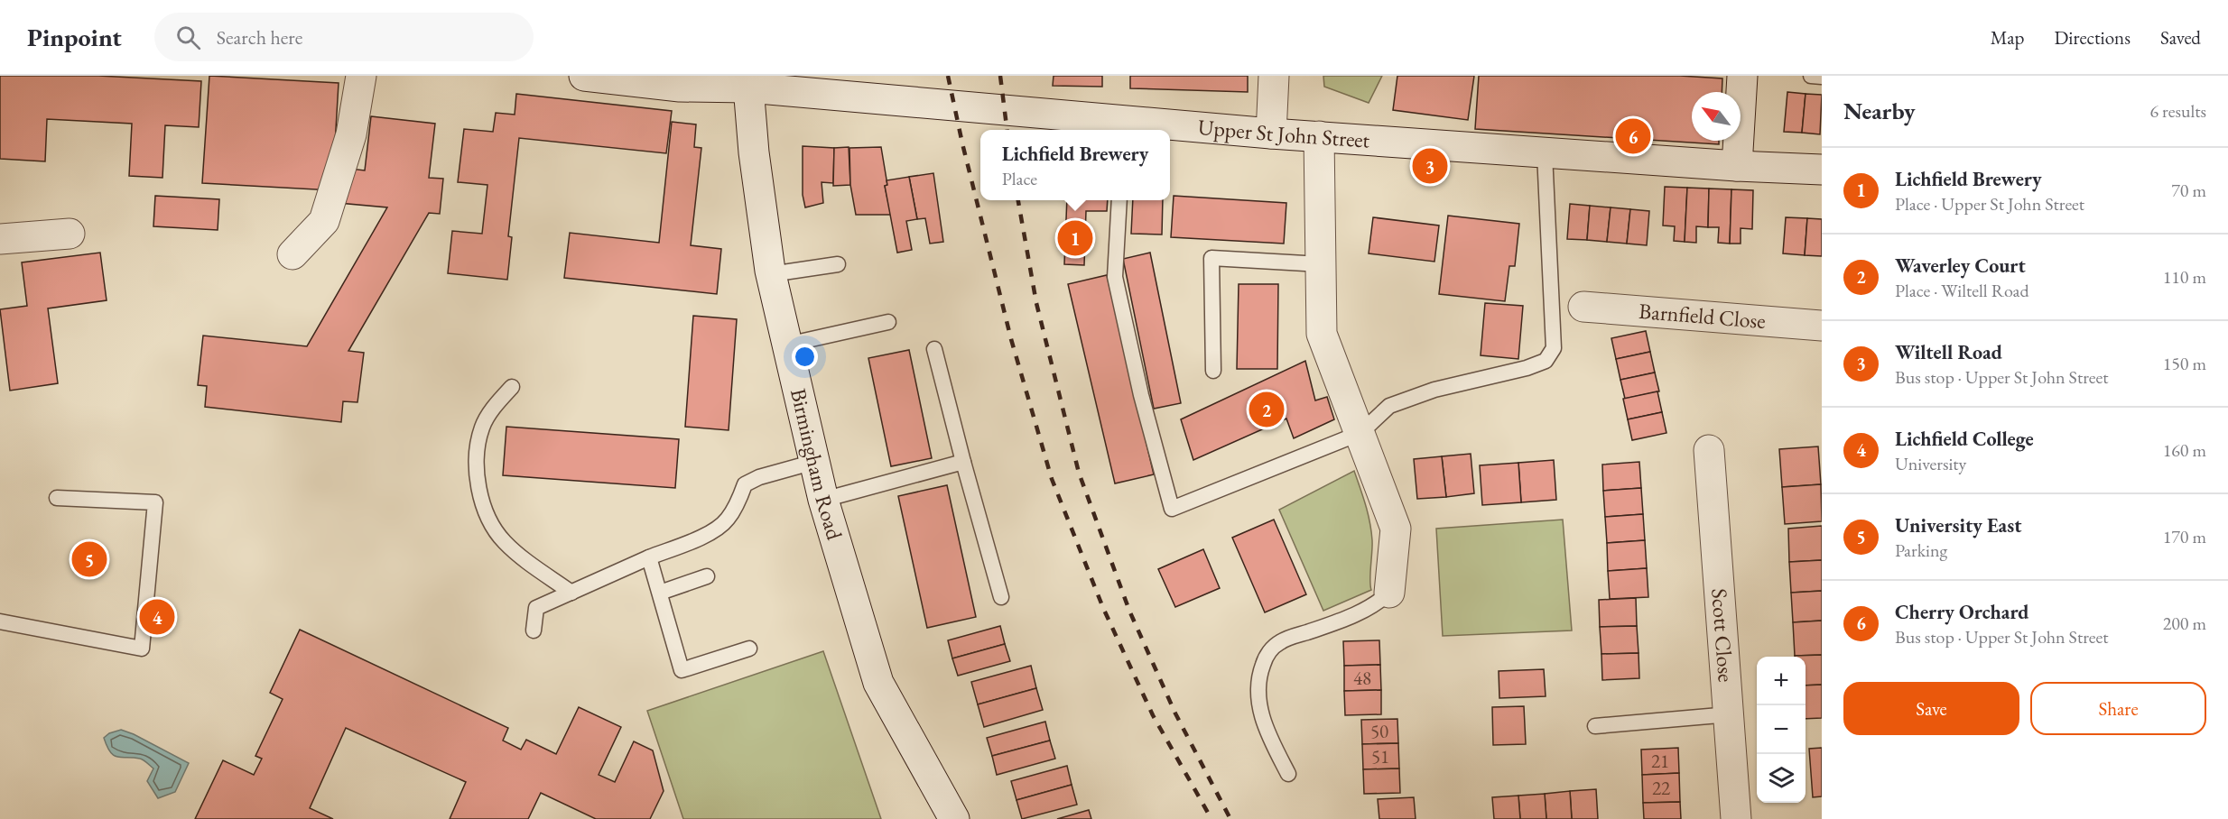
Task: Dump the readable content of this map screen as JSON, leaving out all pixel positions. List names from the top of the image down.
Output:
{
  "streets": {
    "street": [
      "Upper St John Street",
      "Barnfield Close",
      "Birmingham Road",
      "Scott Close"
    ]
  },
  "crossings": [
    ["Upper St John Street", "Birmingham Road"]
  ],
  "house_numbers": [
    "48",
    "50",
    "51",
    "21",
    "22"
  ],
  "north": "top left",
  "page": {
    "header": "Pinpoint",
    "search": "Search here",
    "nav": ["Map", "Directions", "Saved"],
    "heading": ["Nearby", "6 results"],
    "pins": [
      "6",
      "3",
      "1",
      "2",
      "5",
      "4"
    ],
    "popup": ["Lichfield Brewery", "Place"],
    "list": [
      {
        "mark": "1",
        "name": "Lichfield Brewery",
        "note": "Place · Upper St John Street",
        "value": "70 m"
      },
      {
        "mark": "2",
        "name": "Waverley Court",
        "note": "Place · Wiltell Road",
        "value": "110 m"
      },
      {
        "mark": "3",
        "name": "Wiltell Road",
        "note": "Bus stop · Upper St John Street",
        "value": "150 m"
      },
      {
        "mark": "4",
        "name": "Lichfield College",
        "note": "University",
        "value": "160 m"
      },
      {
        "mark": "5",
        "name": "University East",
        "note": "Parking",
        "value": "170 m"
      },
      {
        "mark": "6",
        "name": "Cherry Orchard",
        "note": "Bus stop · Upper St John Street",
        "value": "200 m"
      }
    ],
    "map_buttons": ["+", "−"],
    "buttons": ["Save", "Share"]
  }
}
